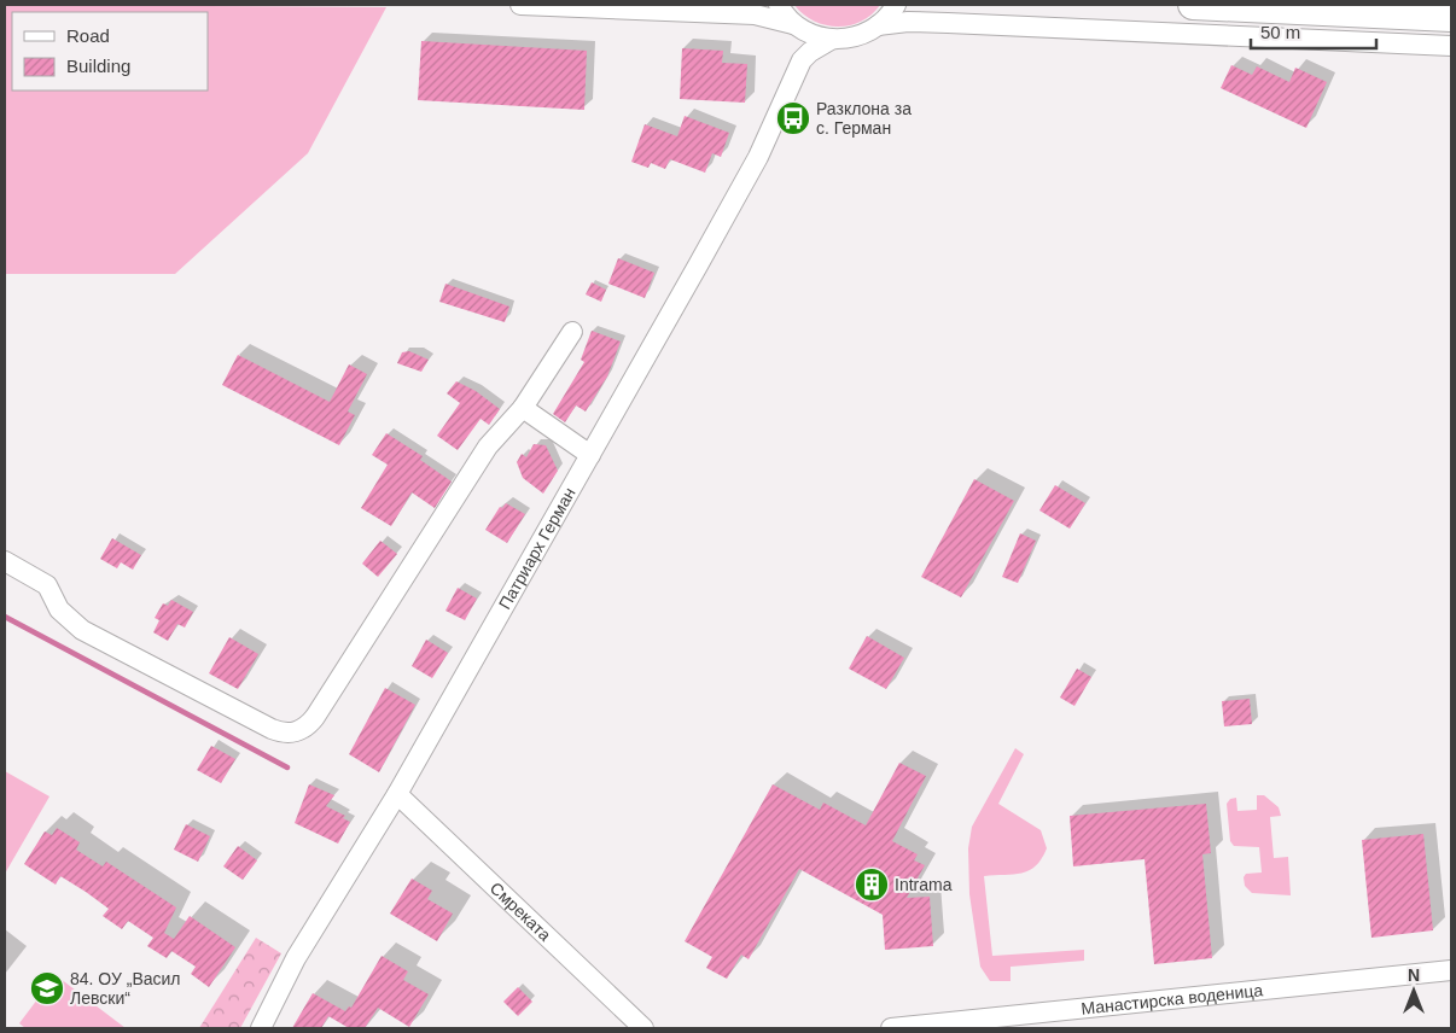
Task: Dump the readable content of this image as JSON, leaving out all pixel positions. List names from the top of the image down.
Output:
{
  "streets": {
    "street": ["Патриарх Герман", "Смреката", "Манастирска воденица"]
  },
  "crossings": [
    ["Патриарх Герман", "Смреката"]
  ],
  "places": {
    "bus stop": ["Разклона за с. Герман"],
    "building": ["Intrama"],
    "school or university": ["84. ОУ „Васил Левски“"]
  },
  "legend": ["Road", "Building"],
  "scale_bar": "50 m",
  "north": "top"
}
